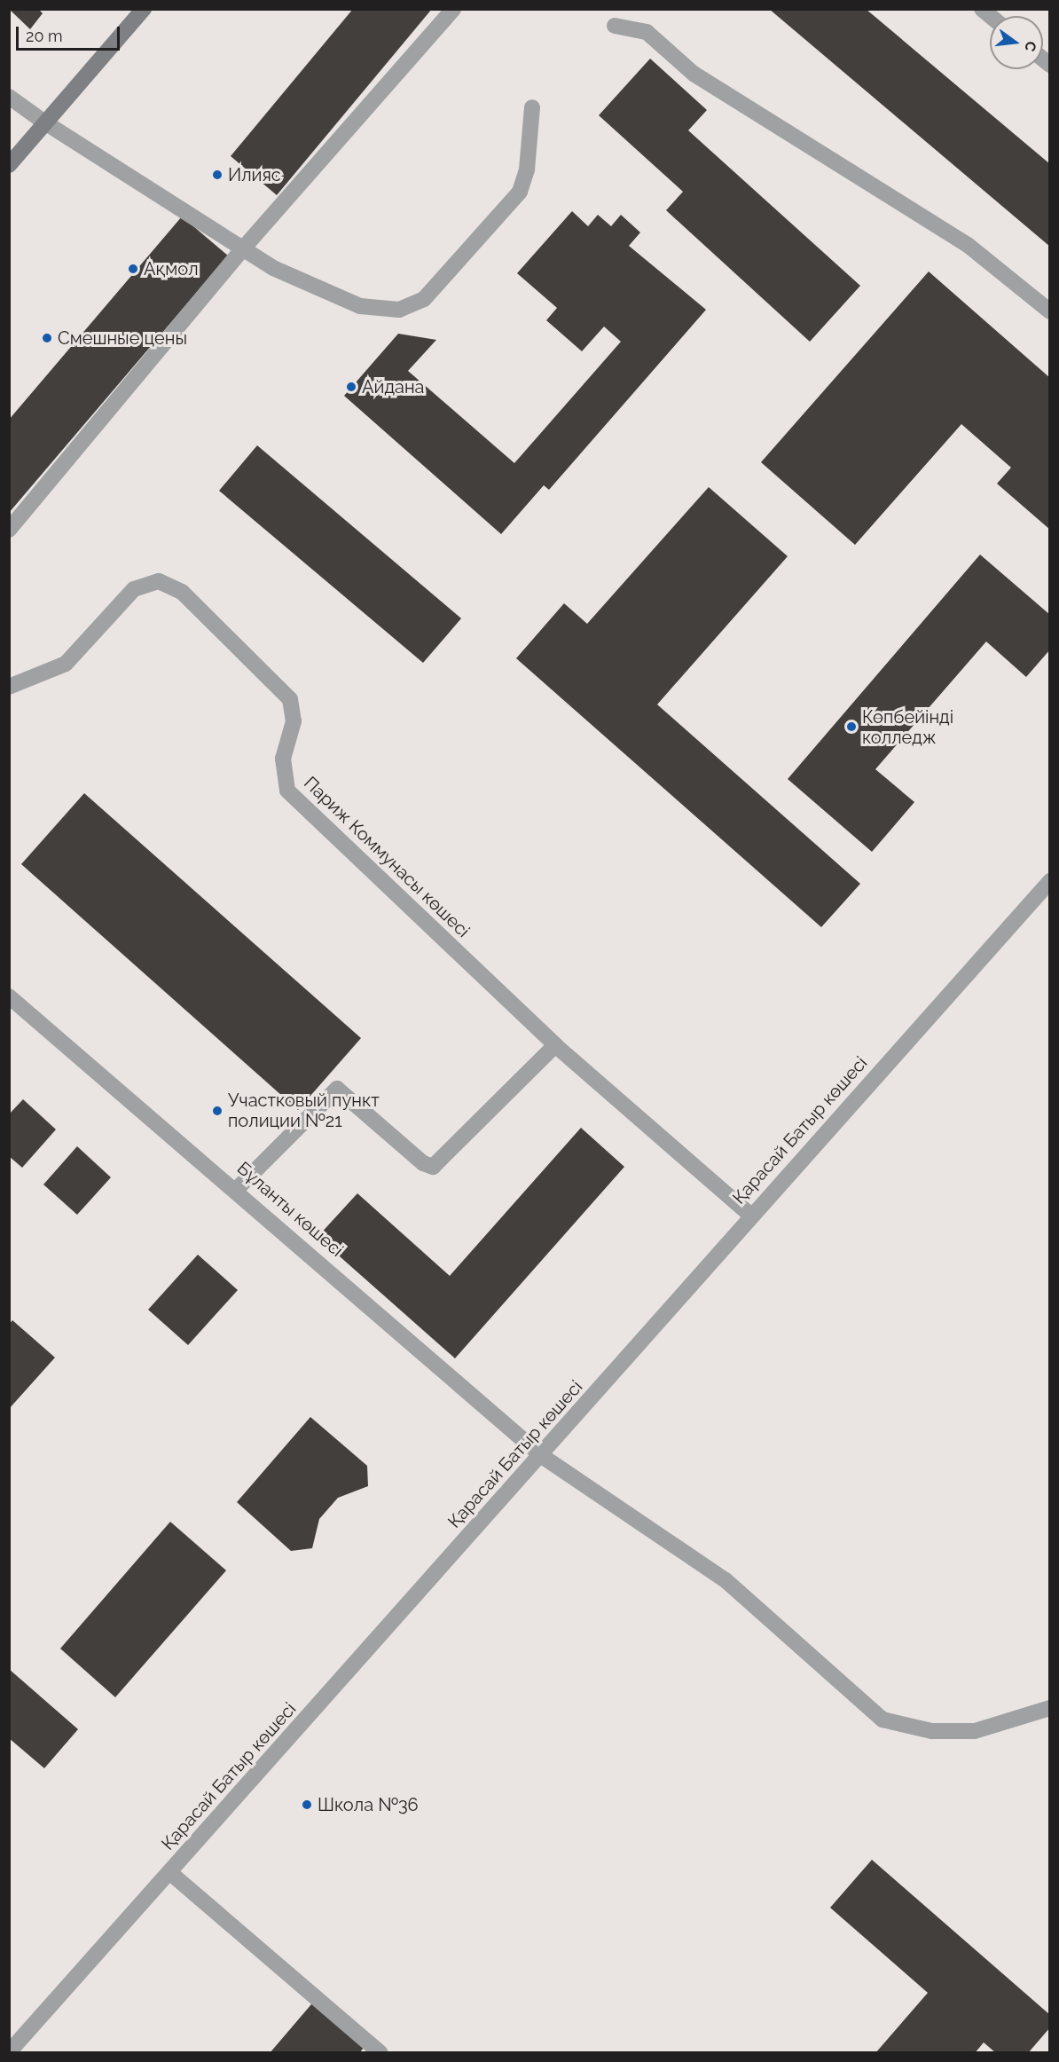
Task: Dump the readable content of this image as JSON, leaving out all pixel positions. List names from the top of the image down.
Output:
{
  "streets": {
    "street": ["Париж Коммунасы көшесі", "Қарасай Батыр көшесі", "Бұланты көшесі"]
  },
  "crossings": [
    ["Париж Коммунасы көшесі", "Қарасай Батыр көшесі"],
    ["Қарасай Батыр көшесі", "Бұланты көшесі"]
  ],
  "places": [
    "Илияс",
    "Ақмол",
    "Смешные цены",
    "Айдана",
    "Көпбейінді колледж",
    "Участковый пункт полиции №21",
    "Школа №36"
  ],
  "scale_bar": "20 m",
  "north": "right"
}
